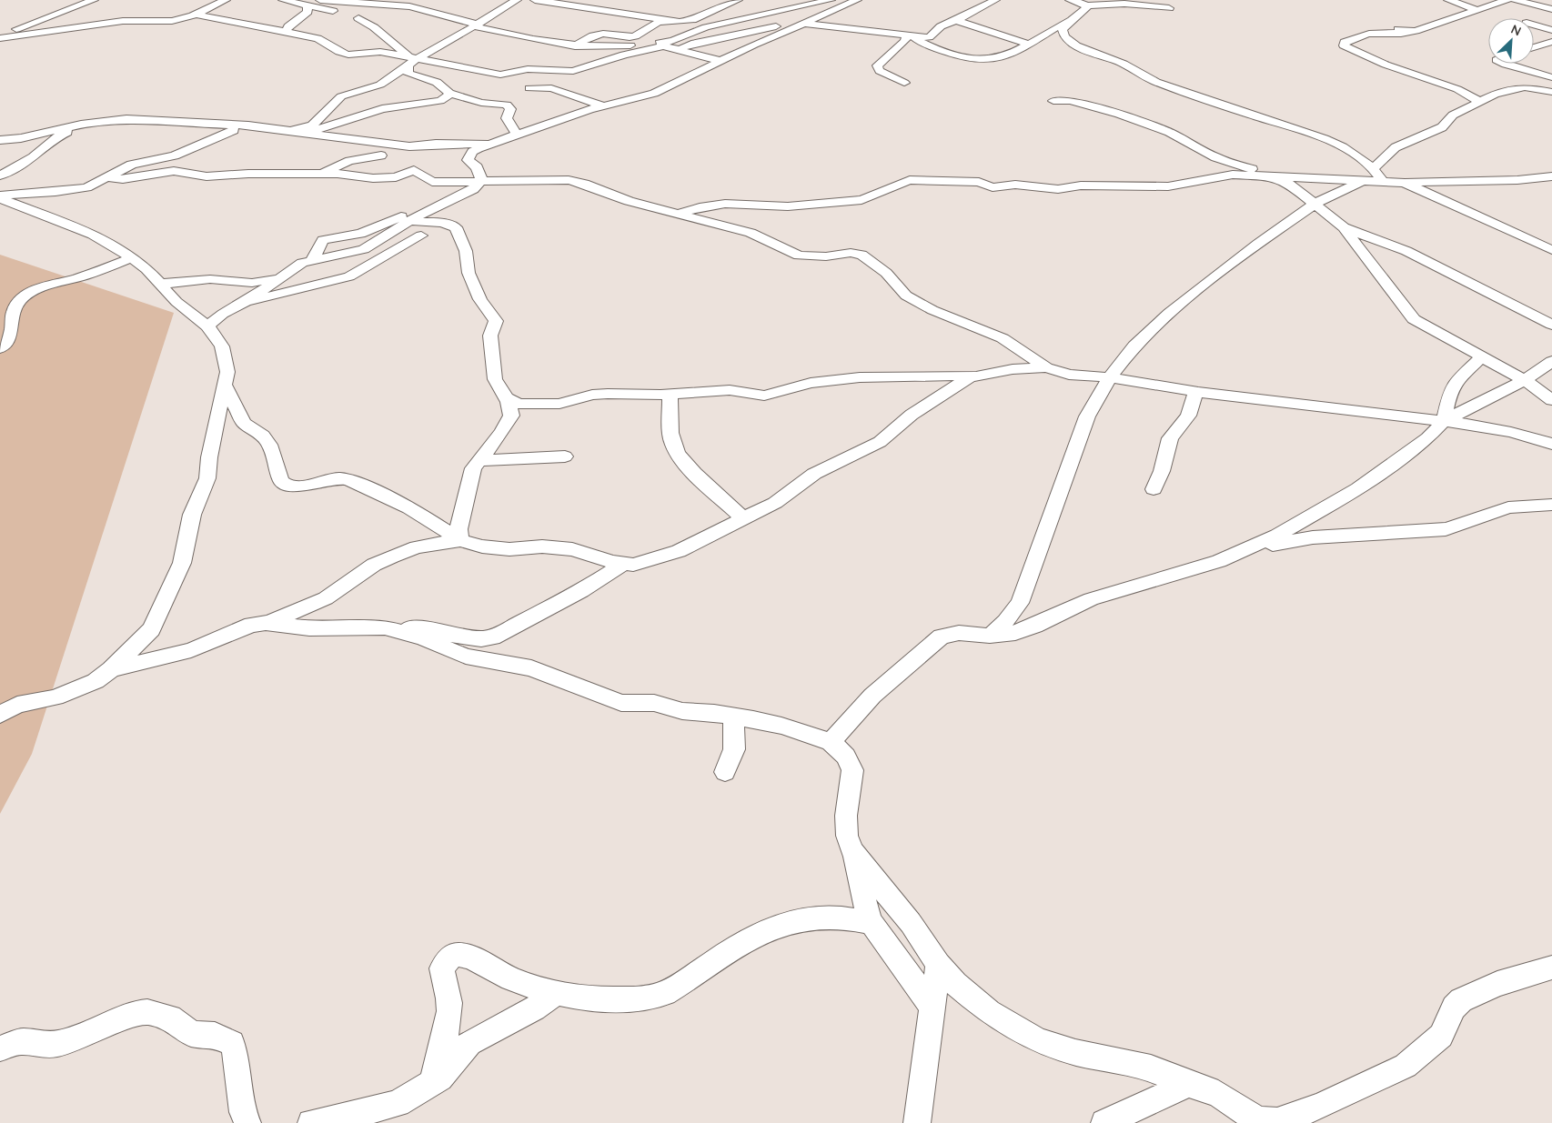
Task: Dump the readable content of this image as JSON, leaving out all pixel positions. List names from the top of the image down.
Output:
{
  "north": "top right"
}
